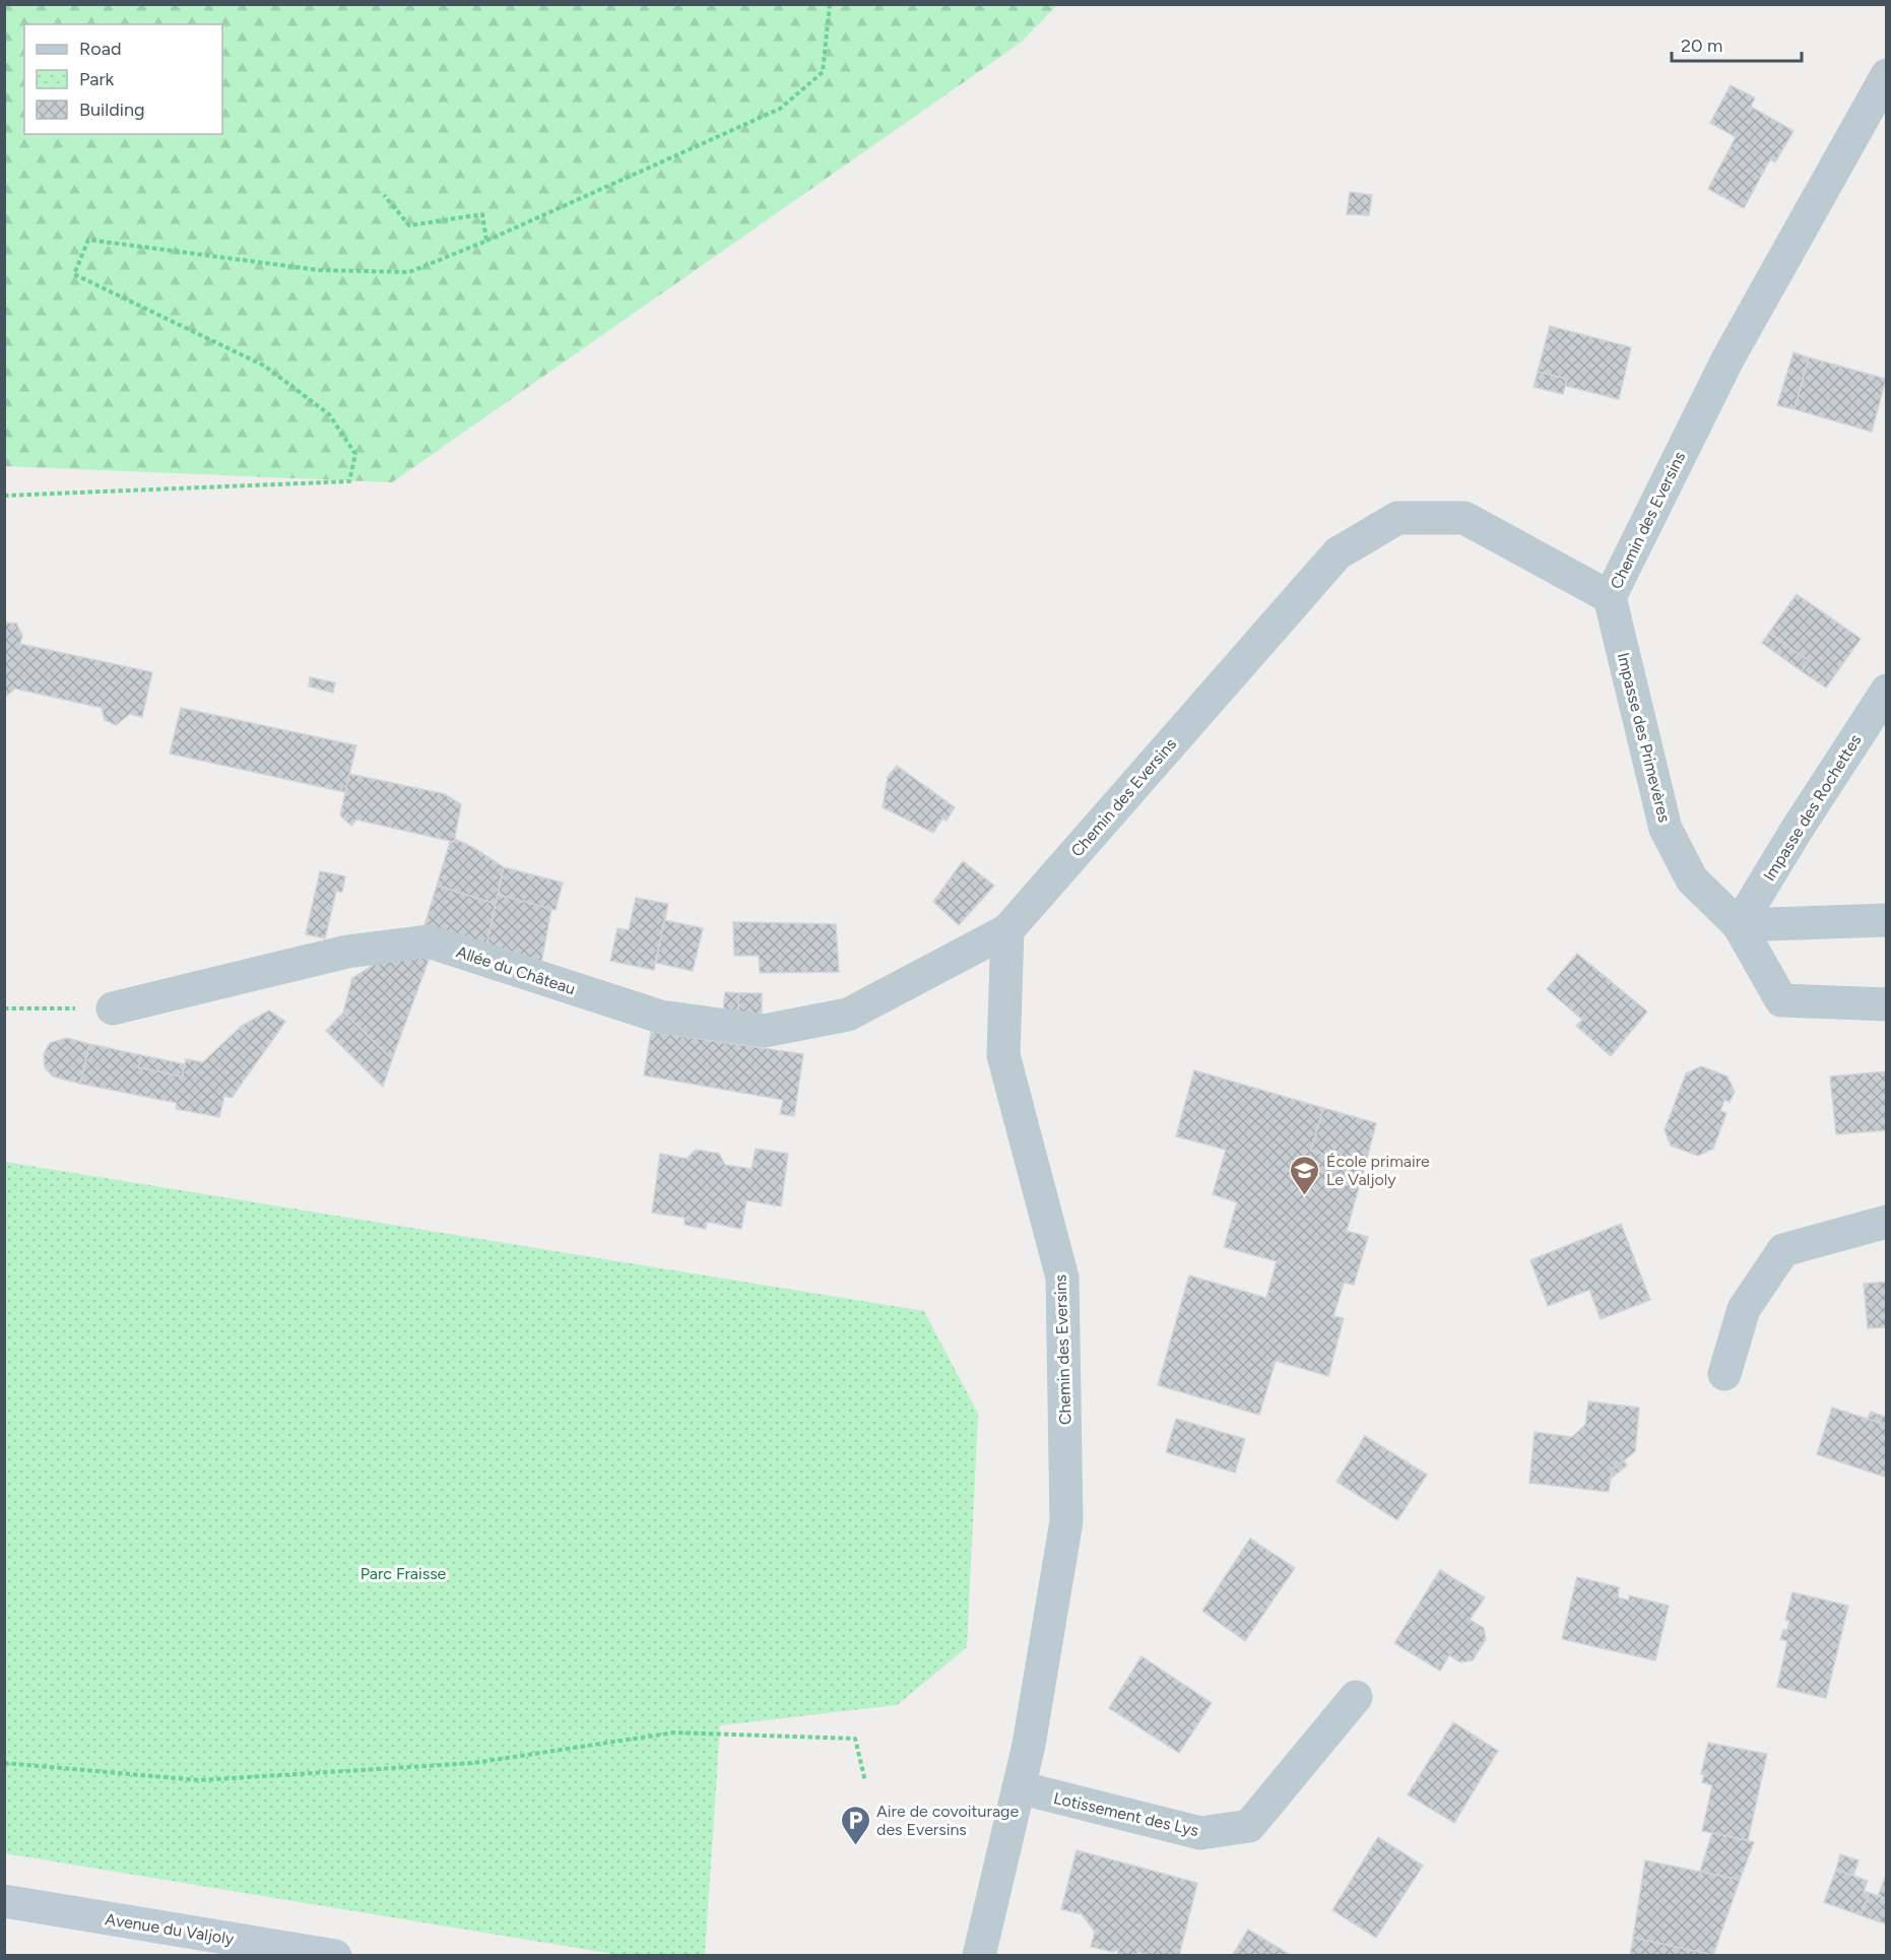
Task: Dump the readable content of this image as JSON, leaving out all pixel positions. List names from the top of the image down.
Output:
{
  "streets": {
    "main road": ["Avenue du Valjoly"],
    "street": [
      "Chemin des Eversins",
      "Impasse des Primevères",
      "Impasse des Rochettes",
      "Allée du Château",
      "Lotissement des Lys"
    ]
  },
  "crossings": [
    ["Chemin des Eversins", "Impasse des Primevères"],
    ["Chemin des Eversins", "Allée du Château"],
    ["Chemin des Eversins", "Lotissement des Lys"],
    ["Impasse des Primevères", "Impasse des Rochettes"]
  ],
  "parks": ["Parc Fraisse"],
  "places": {
    "school or university": ["École primaire Le Valjoly"],
    "parking": ["Aire de covoiturage des Eversins"]
  },
  "legend": ["Road", "Park", "Building"],
  "scale_bar": "20 m"
}
